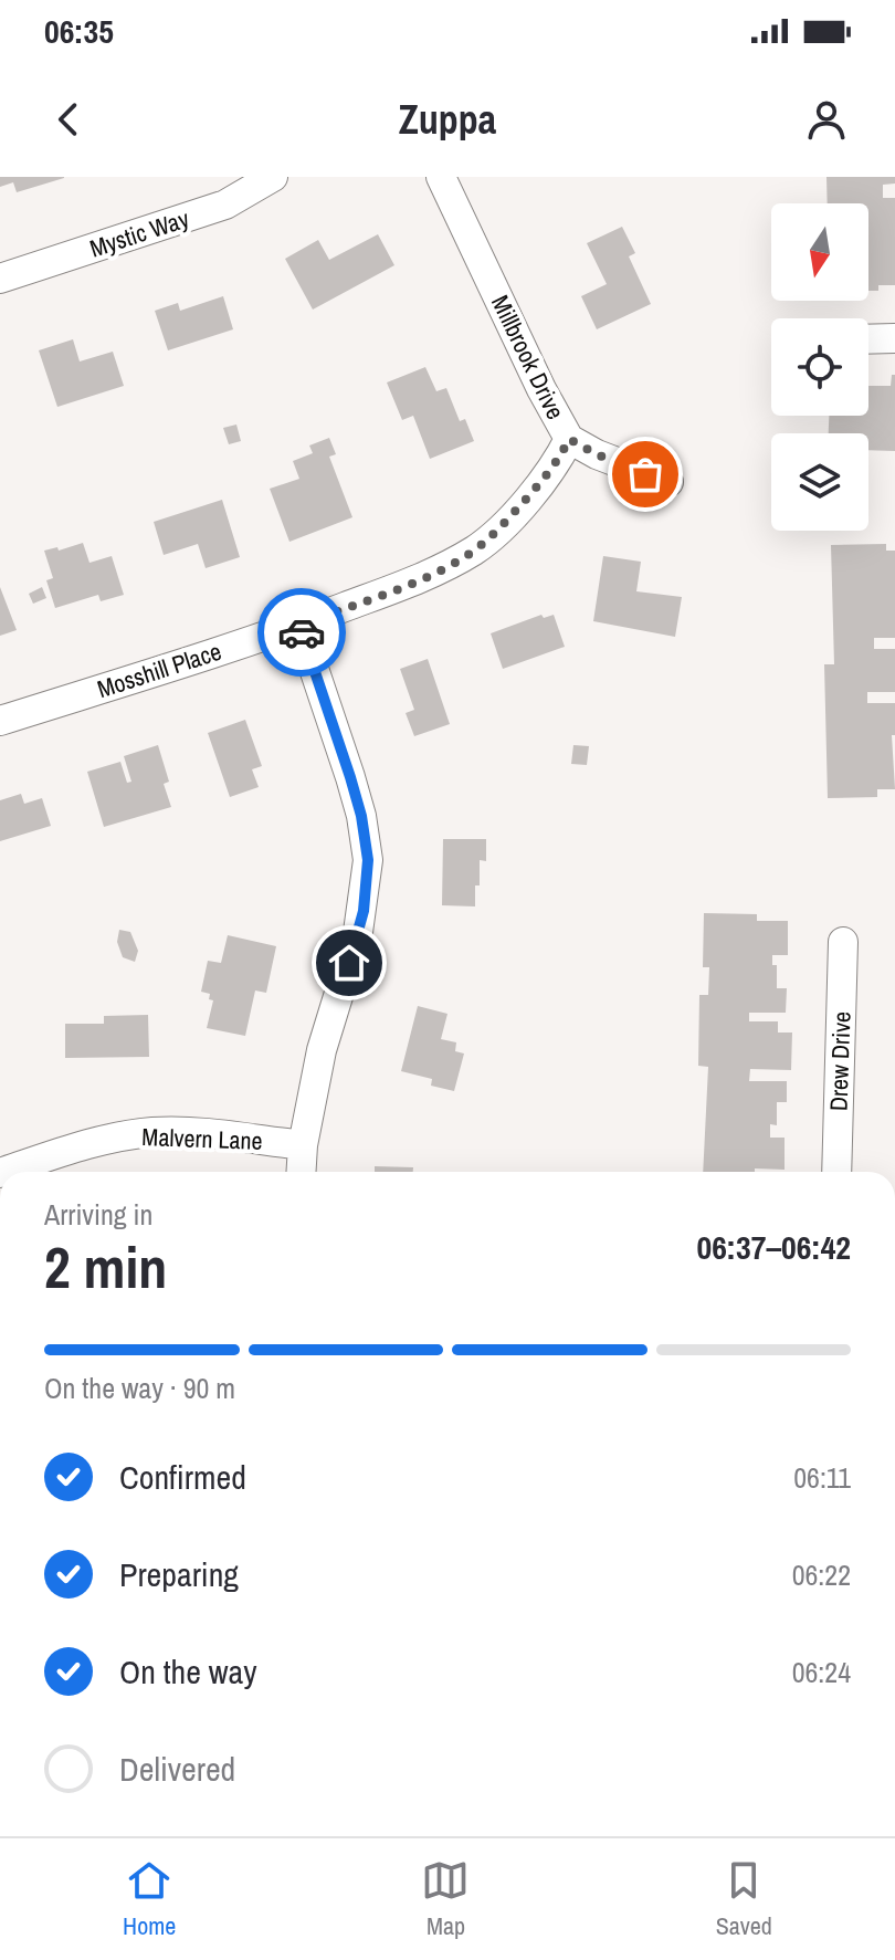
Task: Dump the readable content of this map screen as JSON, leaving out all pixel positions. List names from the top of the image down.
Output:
{
  "streets": {
    "street": [
      "Mystic Way",
      "Millbrook Drive",
      "Mosshill Place",
      "Drew Drive",
      "Malvern Lane"
    ]
  },
  "crossings": [
    ["Millbrook Drive", "Mosshill Place"]
  ],
  "north": "bottom",
  "page": {
    "status": "06:35",
    "header": "Zuppa",
    "heading": ["2 min", "Arriving in", "06:37–06:42"],
    "bar": "On the way · 90 m",
    "list": [
      ["Confirmed", "06:11"],
      ["Preparing", "06:22"],
      ["On the way", "06:24"],
      "Delivered"
    ],
    "tabs": ["Home", "Map", "Saved"]
  }
}
